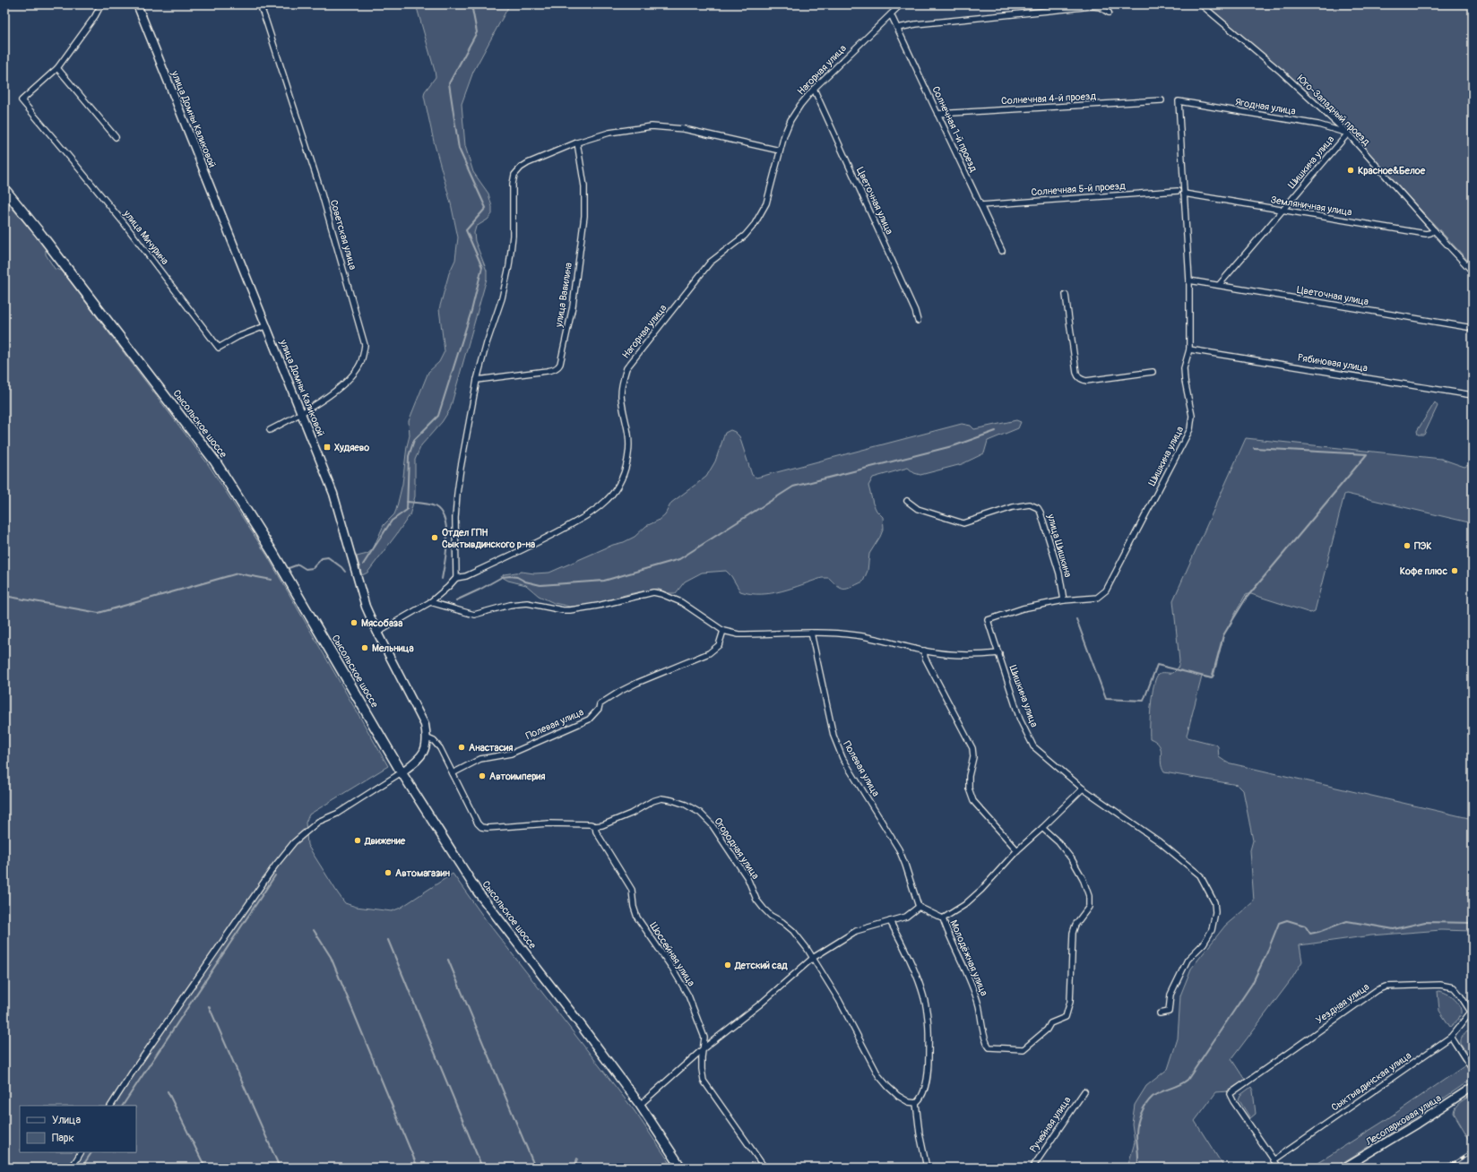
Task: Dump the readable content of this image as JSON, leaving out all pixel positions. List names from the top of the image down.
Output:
{
  "streets": {
    "highway": ["Сысольское шоссе"],
    "main road": ["улица Домны Каликовой", "Лесопарковая улица"],
    "street": [
      "Нагорная улица",
      "Солнечная 4-й проезд",
      "Ягодная улица",
      "Юго-Западный проезд",
      "Солнечная 1-й проезд",
      "Шишкина улица",
      "Солнечная 5-й проезд",
      "Цветочная улица",
      "Земляничная улица",
      "Советская улица",
      "улица Мичурина",
      "улица Вавилина",
      "Рябиновая улица",
      "улица Шишкина",
      "Полевая улица",
      "Огородная улица",
      "Шоссейная улица",
      "Молодёжная улица",
      "Уездная улица",
      "Сыктывдинская улица",
      "Ручейная улица"
    ]
  },
  "crossings": [
    ["Нагорная улица", "улица Домны Каликовой"],
    ["Нагорная улица", "Солнечная 1-й проезд"],
    ["Нагорная улица", "Цветочная улица"],
    ["Солнечная 4-й проезд", "Солнечная 1-й проезд"],
    ["Ягодная улица", "Юго-Западный проезд"],
    ["Ягодная улица", "Шишкина улица"],
    ["Юго-Западный проезд", "Шишкина улица"],
    ["Юго-Западный проезд", "Земляничная улица"],
    ["улица Домны Каликовой", "Советская улица"],
    ["улица Домны Каликовой", "улица Мичурина"],
    ["улица Домны Каликовой", "Огородная улица"],
    ["Солнечная 1-й проезд", "Солнечная 5-й проезд"],
    ["Шишкина улица", "Цветочная улица"],
    ["Шишкина улица", "Земляничная улица"],
    ["Шишкина улица", "Рябиновая улица"],
    ["Шишкина улица", "улица Шишкина"],
    ["Полевая улица", "Огородная улица"],
    ["Огородная улица", "Шоссейная улица"],
    ["Уездная улица", "Сыктывдинская улица"]
  ],
  "places": {
    "other": [
      "Красное&Белое",
      "Отдел ГПН Сыктывдинского р-на",
      "ПЭК",
      "Кофе плюс",
      "Мясобаза",
      "Мельница",
      "Анастасия",
      "Автоимперия",
      "Движение",
      "Автомагазин",
      "Детский сад"
    ],
    "transit": ["Худяево"]
  },
  "legend": ["Улица", "Парк"]
}
